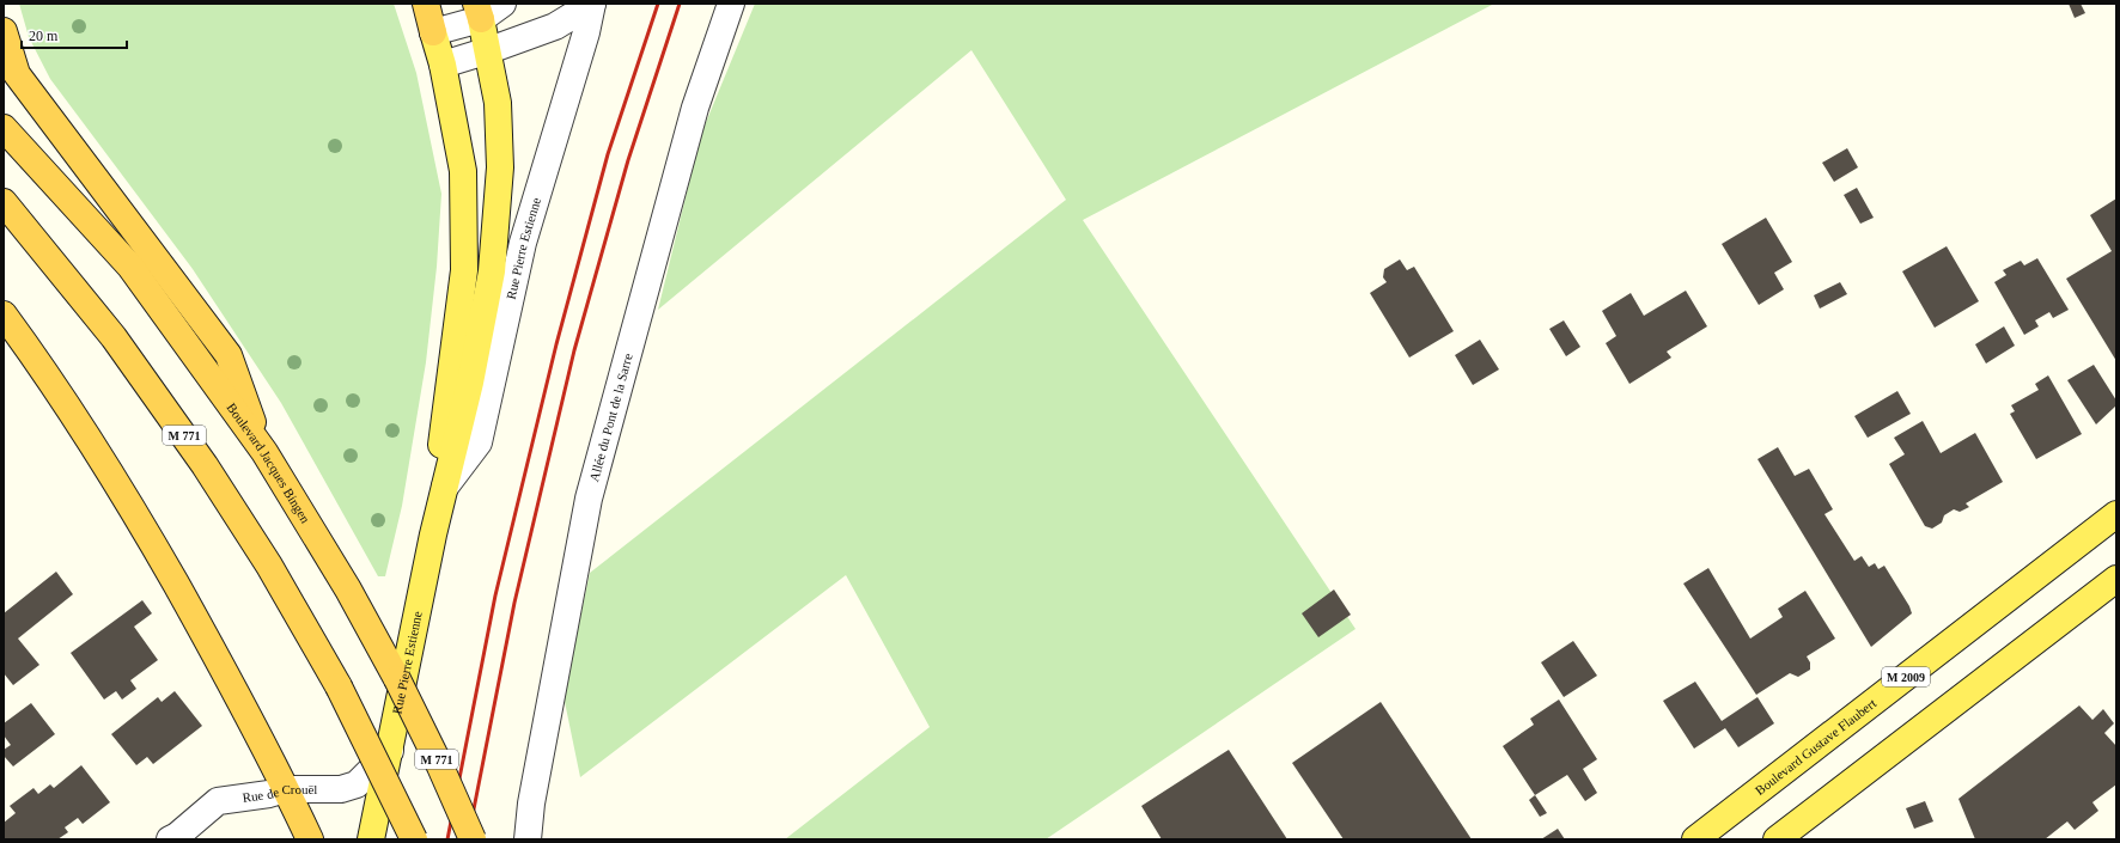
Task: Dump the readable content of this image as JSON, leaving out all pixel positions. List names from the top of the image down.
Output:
{
  "streets": {
    "highway": ["M 771", "Boulevard Jacques Bingen"],
    "main road": ["Rue Pierre Estienne", "M 2009", "Boulevard Gustave Flaubert"],
    "street": ["Allée du Pont de la Sarre", "Rue de Crouël"]
  },
  "crossings": [
    ["Rue Pierre Estienne", "Rue de Crouël"]
  ],
  "scale_bar": "20 m"
}
